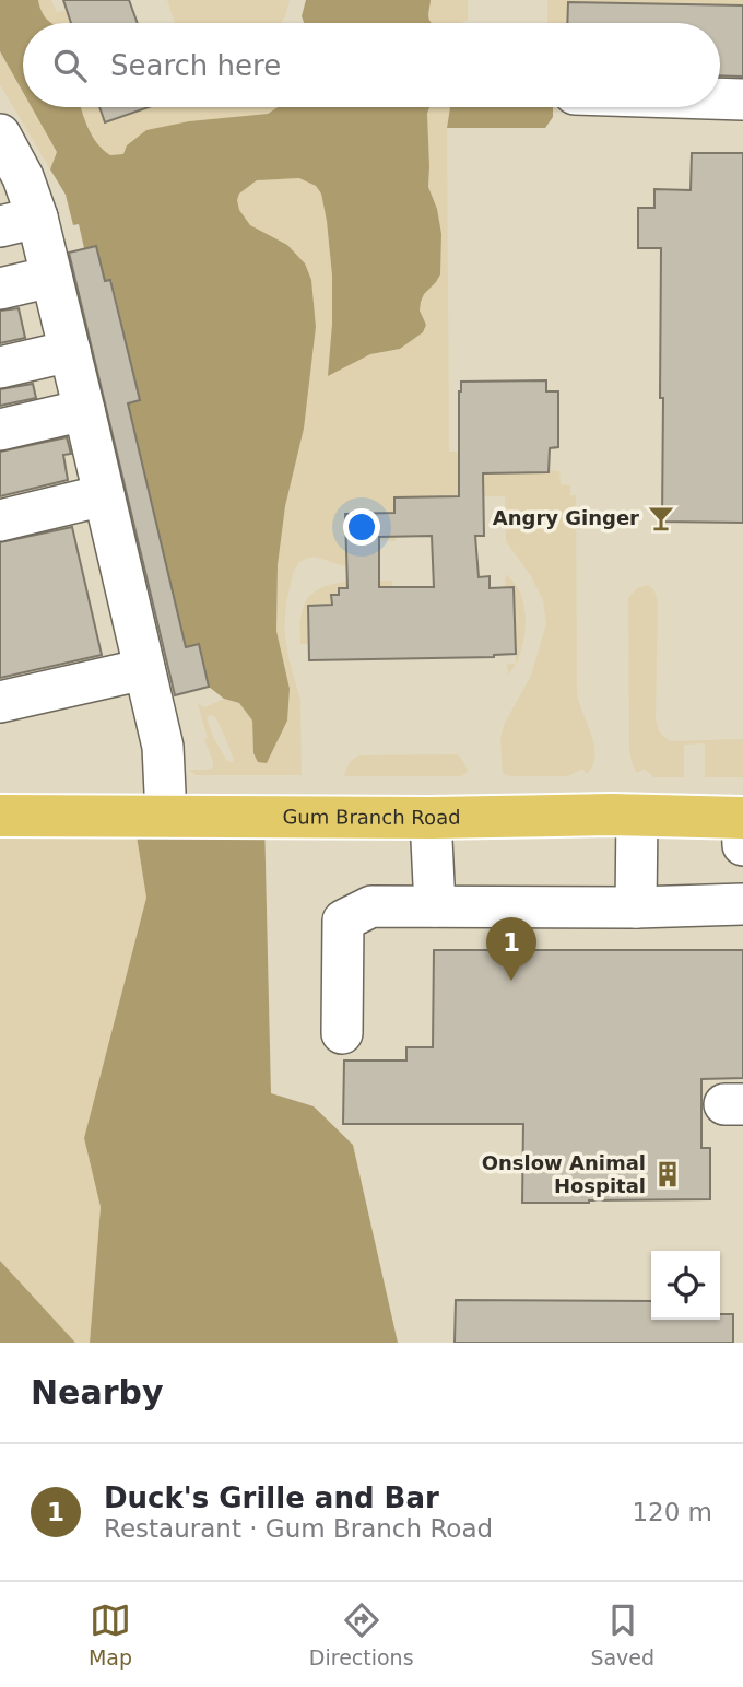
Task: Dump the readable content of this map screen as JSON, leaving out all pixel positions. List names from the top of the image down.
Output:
{
  "streets": {
    "main road": ["Gum Branch Road"]
  },
  "places": {
    "bar": ["Angry Ginger"],
    "building": ["Onslow Animal Hospital"]
  },
  "page": {
    "search": "Search here",
    "pins": "1",
    "heading": "Nearby",
    "list": [
      {
        "mark": "1",
        "name": "Duck's Grille and Bar",
        "note": "Restaurant · Gum Branch Road",
        "value": "120 m"
      }
    ],
    "nav": ["Map", "Directions", "Saved"]
  }
}
